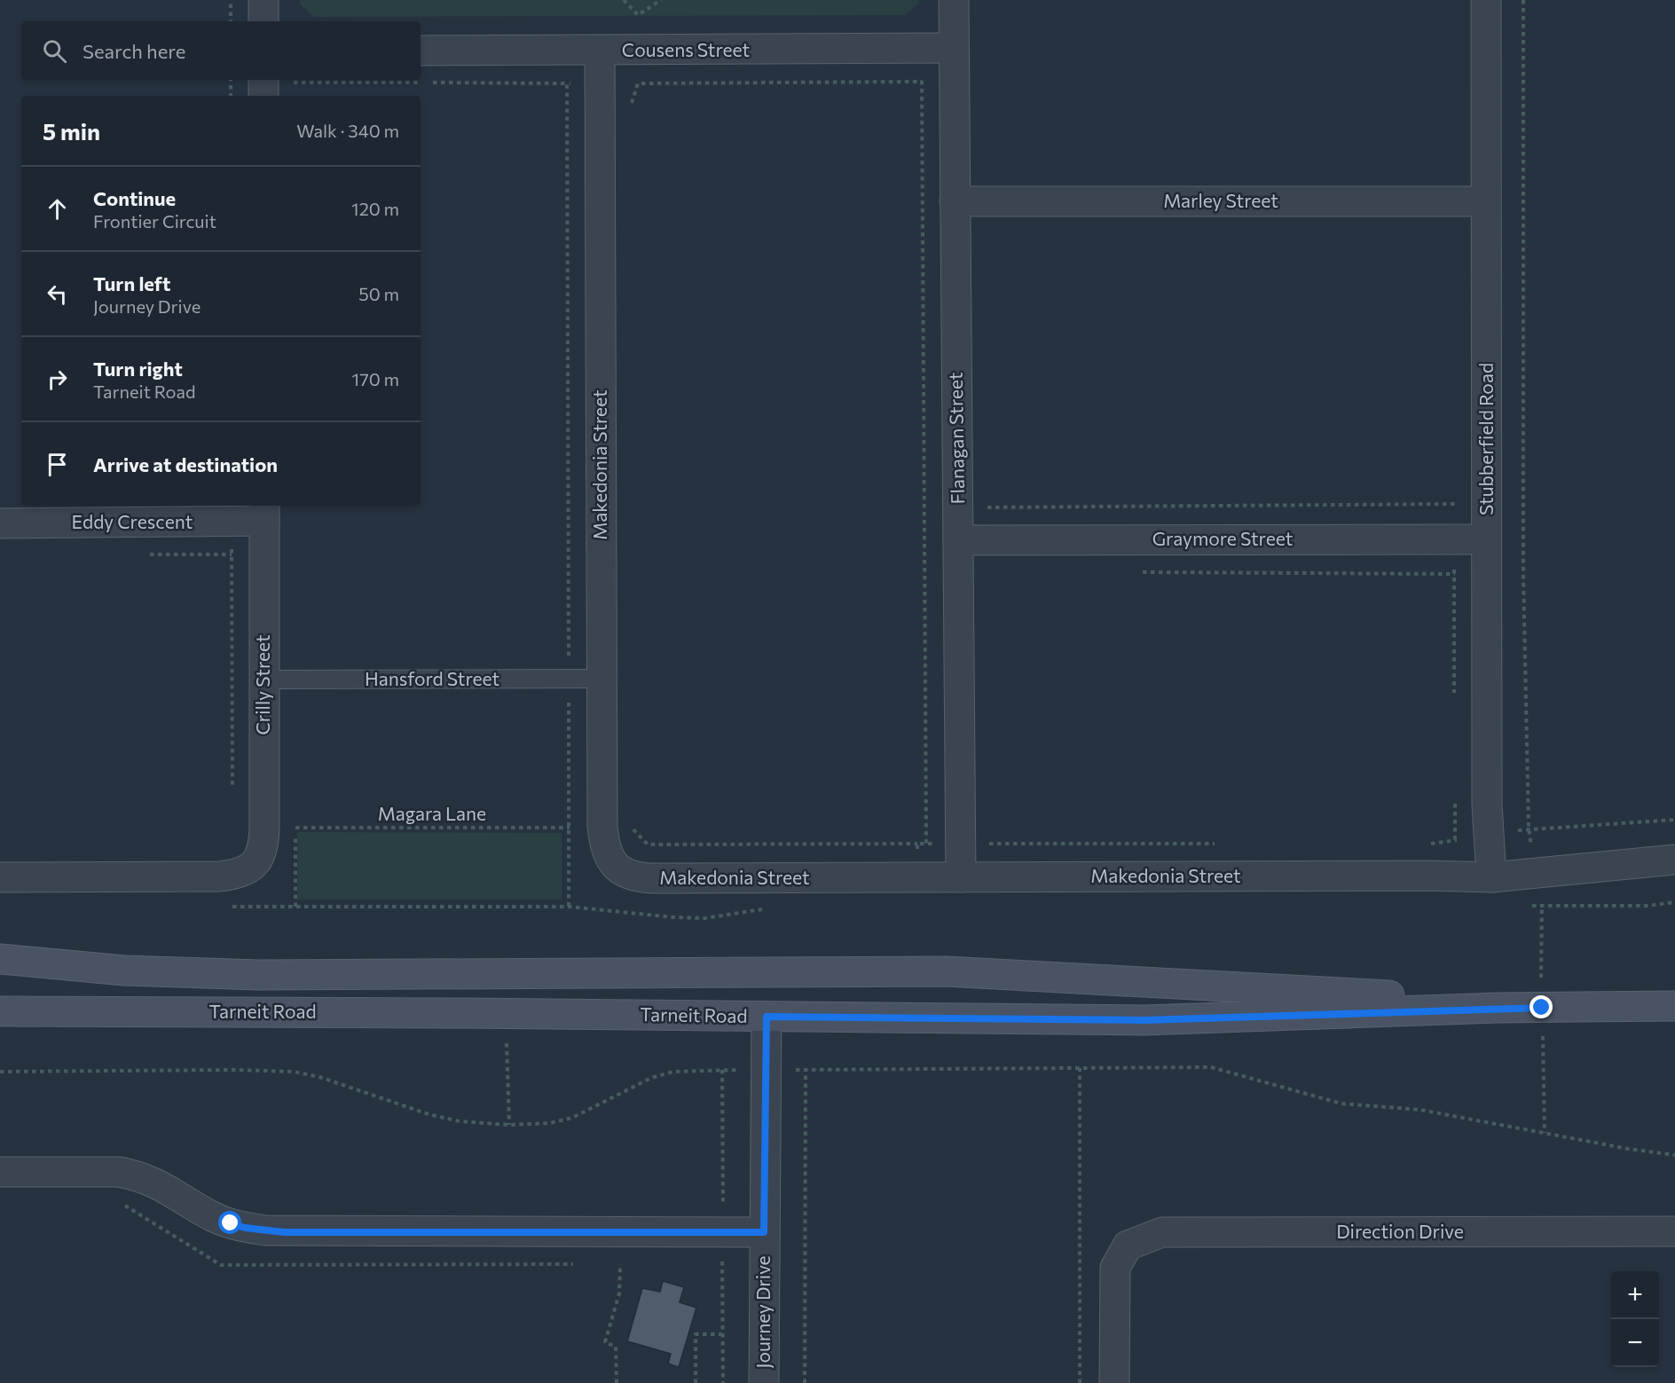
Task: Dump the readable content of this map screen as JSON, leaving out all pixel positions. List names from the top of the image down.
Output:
{
  "streets": {
    "street": [
      "Cousens Street",
      "Marley Street",
      "Flanagan Street",
      "Stubberfield Road",
      "Makedonia Street",
      "Eddy Crescent",
      "Graymore Street",
      "Crilly Street",
      "Tarneit Road",
      "Direction Drive",
      "Journey Drive"
    ],
    "lane": ["Hansford Street"],
    "path": ["Magara Lane"]
  },
  "crossings": [
    ["Cousens Street", "Flanagan Street"],
    ["Cousens Street", "Makedonia Street"],
    ["Marley Street", "Flanagan Street"],
    ["Marley Street", "Stubberfield Road"],
    ["Flanagan Street", "Makedonia Street"],
    ["Flanagan Street", "Graymore Street"],
    ["Stubberfield Road", "Makedonia Street"],
    ["Stubberfield Road", "Graymore Street"],
    ["Makedonia Street", "Hansford Street"],
    ["Makedonia Street", "Magara Lane"],
    ["Eddy Crescent", "Crilly Street"],
    ["Hansford Street", "Crilly Street"],
    ["Tarneit Road", "Journey Drive"]
  ],
  "page": {
    "search": "Search here",
    "heading": ["5 min", "Walk · 340 m"],
    "list": [
      ["Continue", "Frontier Circuit", "120 m"],
      ["Turn left", "Journey Drive", "50 m"],
      ["Turn right", "Tarneit Road", "170 m"],
      "Arrive at destination"
    ],
    "map_buttons": ["+", "−"]
  }
}
